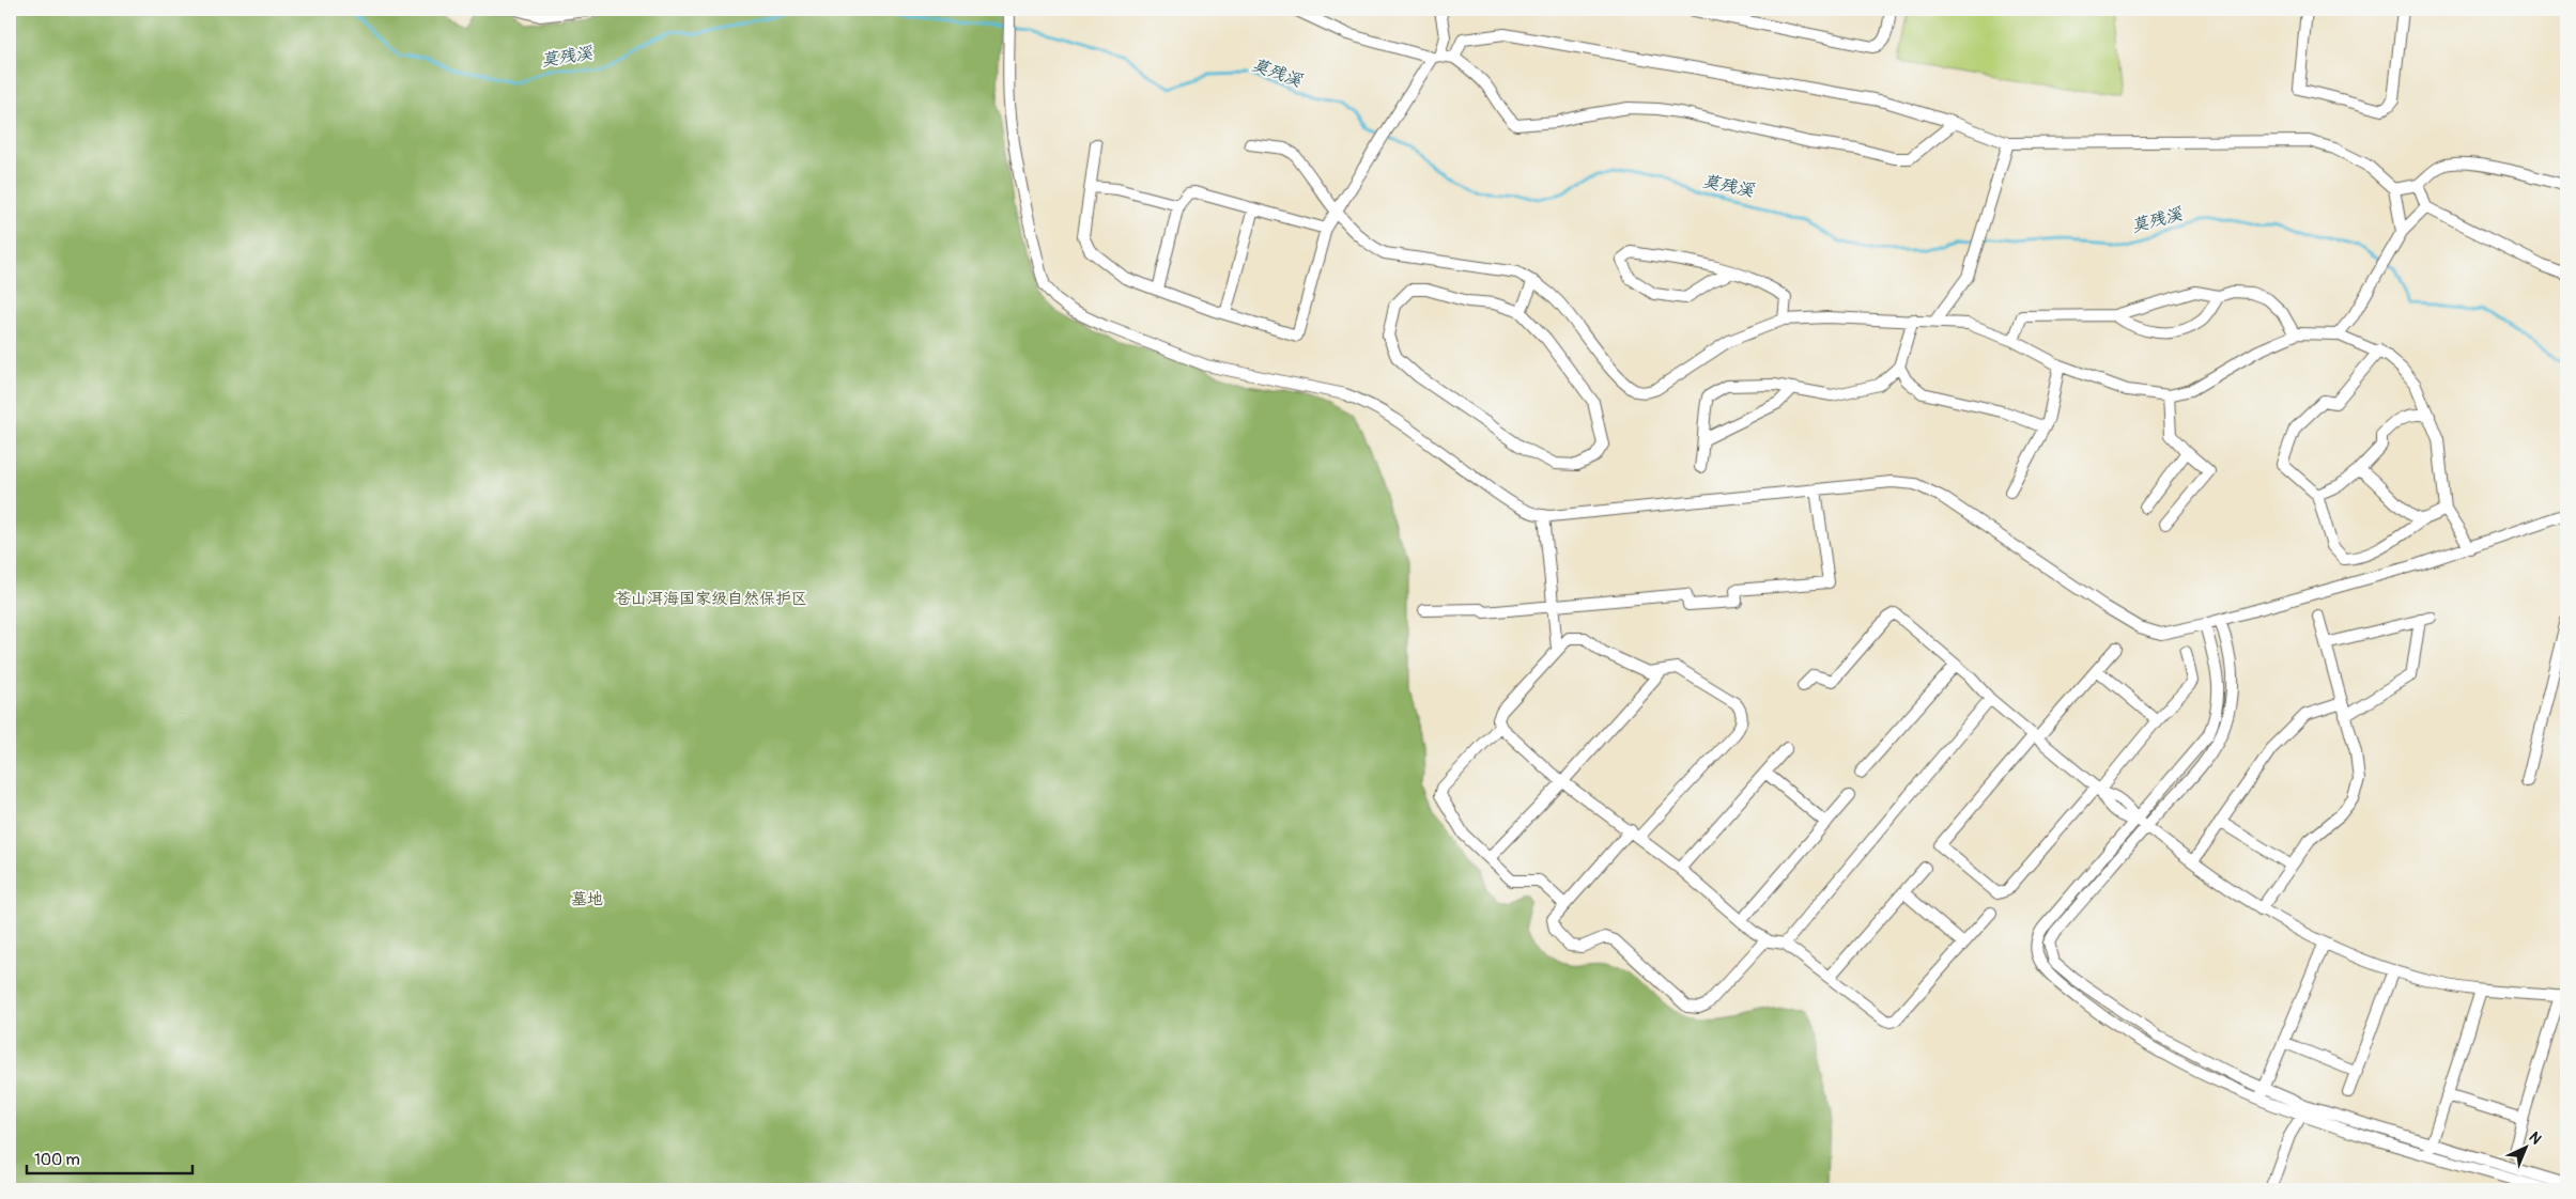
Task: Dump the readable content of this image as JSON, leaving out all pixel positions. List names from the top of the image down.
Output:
{
  "water": ["莫残溪"],
  "parks": ["苍山洱海国家级自然保护区", "墓地"],
  "scale_bar": "100 m",
  "north": "top right"
}
